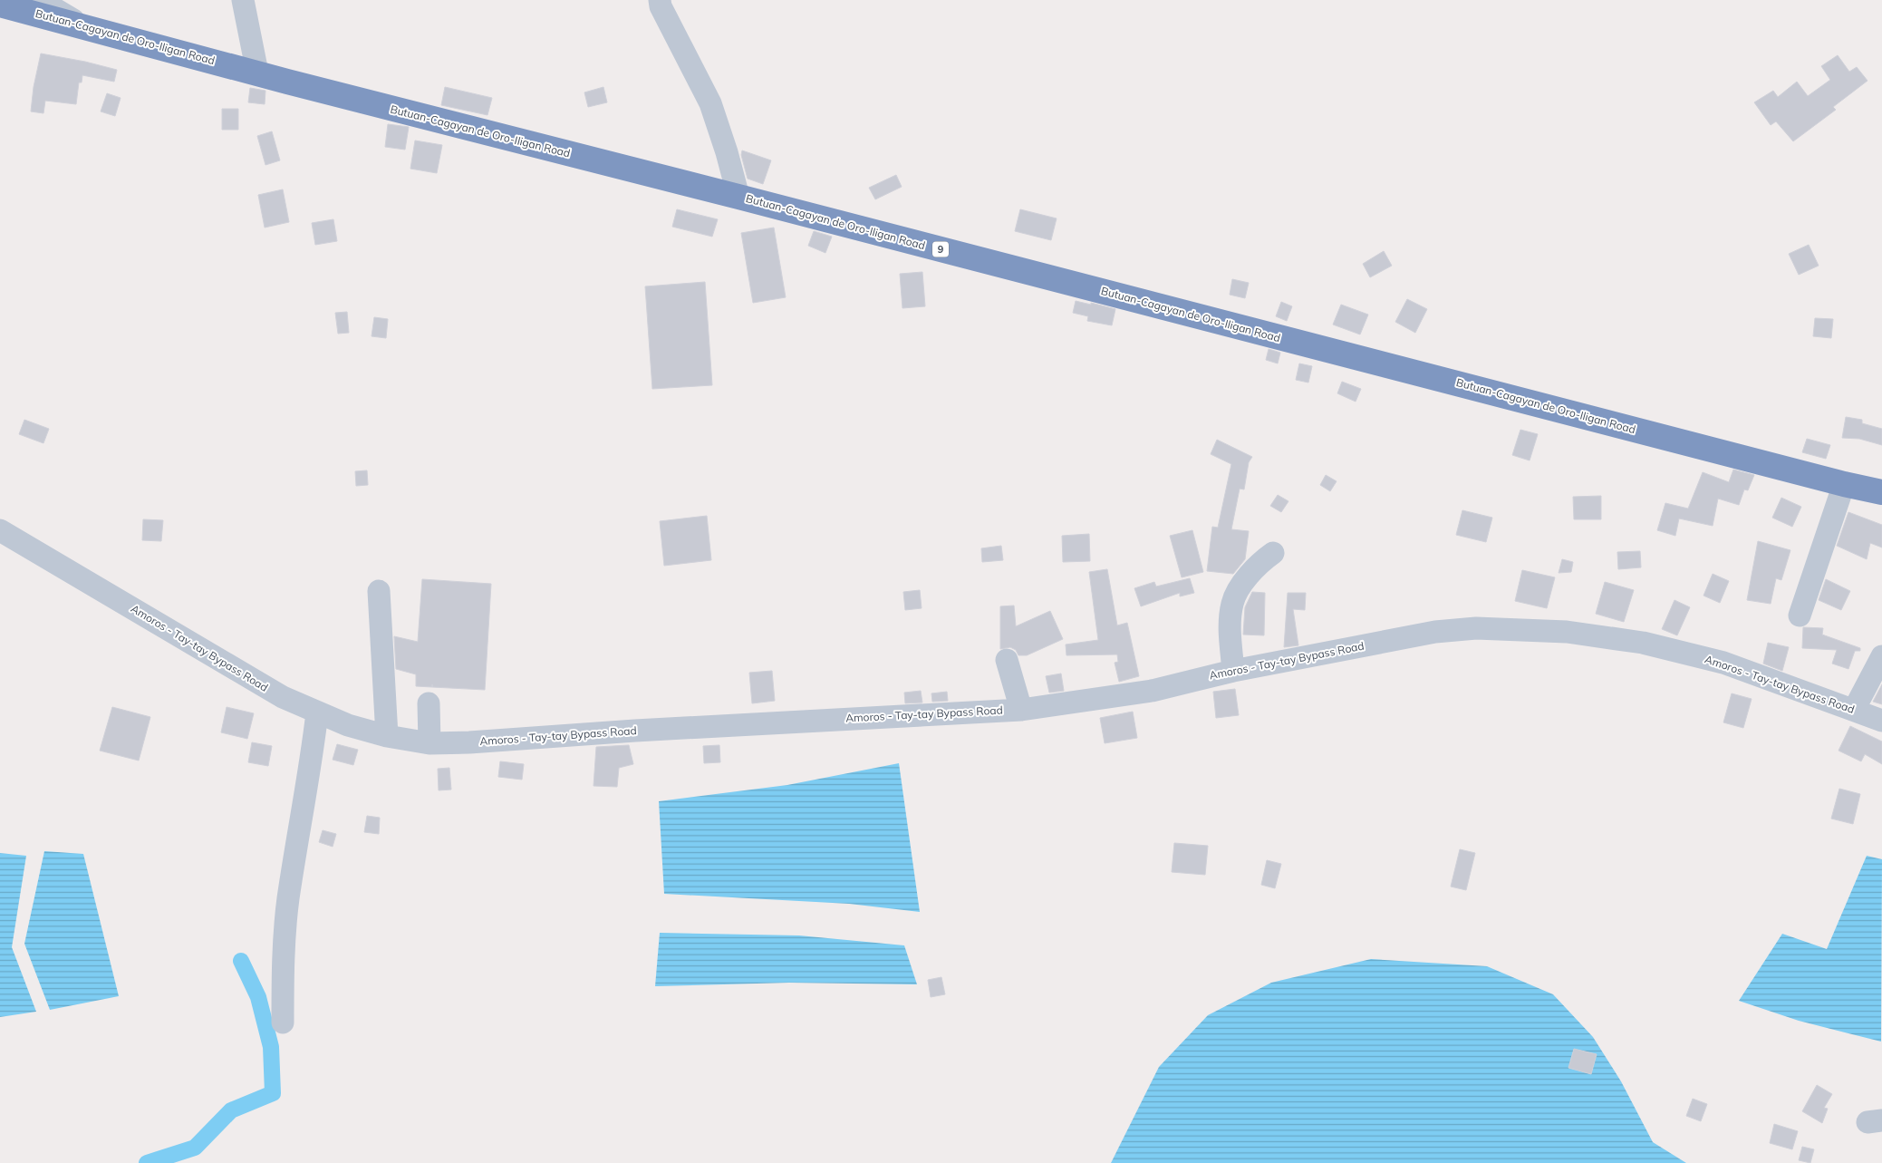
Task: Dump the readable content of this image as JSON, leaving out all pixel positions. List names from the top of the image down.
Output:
{
  "streets": {
    "highway": ["Butuan-Cagayan de Oro-Iligan Road", "9"],
    "street": ["Amoros - Tay-tay Bypass Road"]
  }
}
